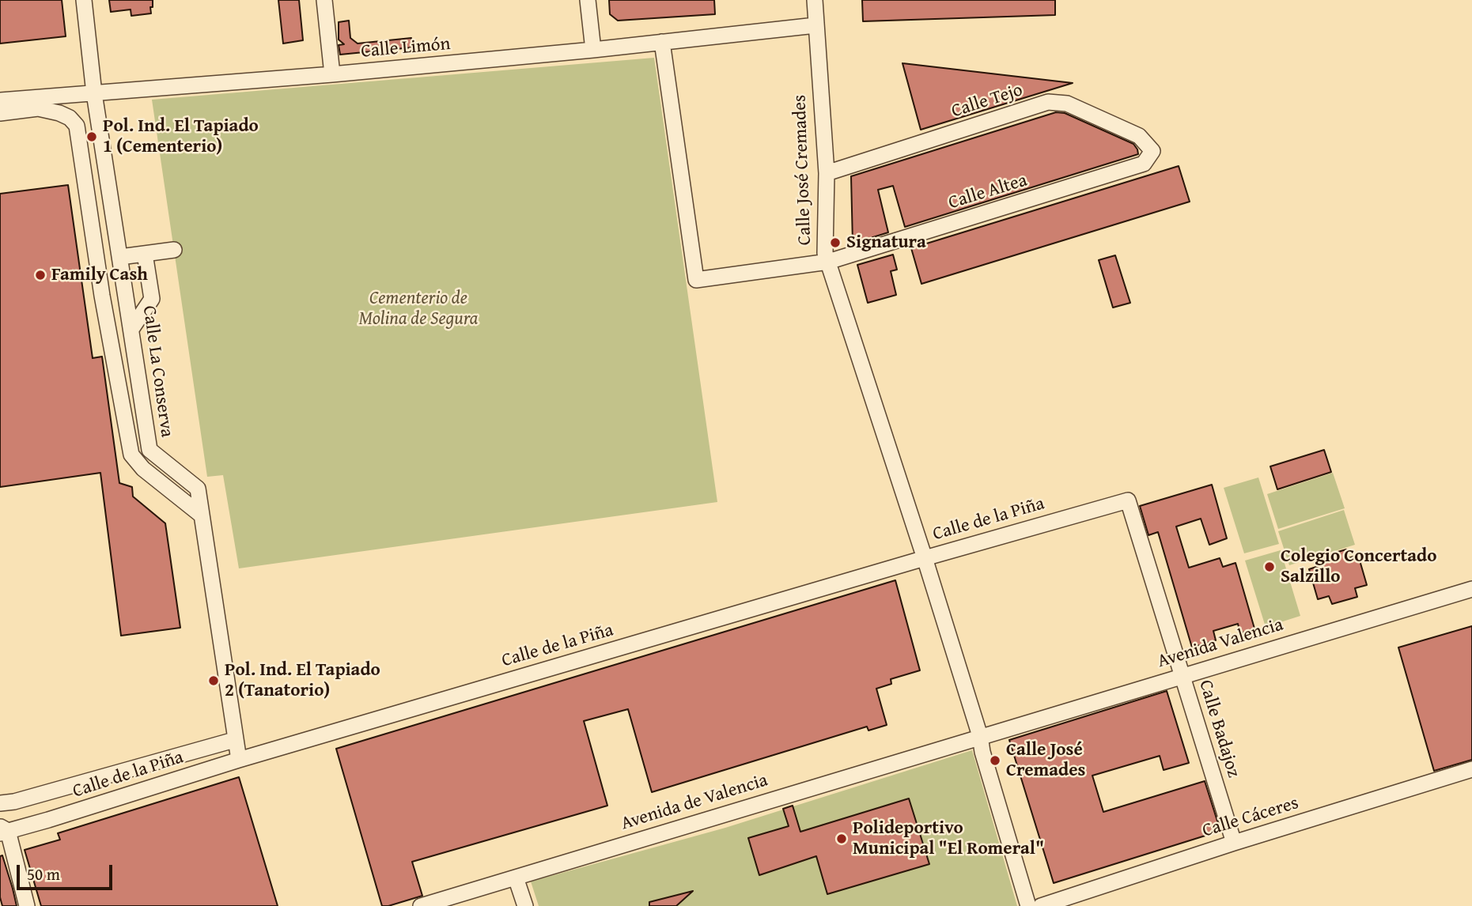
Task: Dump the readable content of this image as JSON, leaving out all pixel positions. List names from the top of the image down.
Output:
{
  "streets": {
    "street": [
      "Calle Limón",
      "Calle Tejo",
      "Calle José Cremades",
      "Calle Altea",
      "Calle La Conserva",
      "Calle de la Piña",
      "Avenida Valencia",
      "Calle Badajoz",
      "Avenida de Valencia",
      "Calle Cáceres"
    ]
  },
  "crossings": [
    ["Calle Limón", "Calle José Cremades"],
    ["Calle Limón", "Calle Altea"],
    ["Calle Limón", "Calle La Conserva"],
    ["Calle Tejo", "Calle José Cremades"],
    ["Calle Tejo", "Calle Altea"],
    ["Calle José Cremades", "Calle Altea"],
    ["Calle José Cremades", "Calle de la Piña"],
    ["Calle José Cremades", "Avenida Valencia"],
    ["Calle José Cremades", "Avenida de Valencia"],
    ["Calle La Conserva", "Calle de la Piña"],
    ["Calle de la Piña", "Calle Badajoz"],
    ["Avenida Valencia", "Calle Badajoz"],
    ["Avenida Valencia", "Avenida de Valencia"],
    ["Calle Badajoz", "Calle Cáceres"]
  ],
  "parks": ["Cementerio de Molina de Segura"],
  "places": [
    "Pol. Ind. El Tapiado 1 (Cementerio)",
    "Signatura",
    "Family Cash",
    "Colegio Concertado Salzillo",
    "Pol. Ind. El Tapiado 2 (Tanatorio)",
    "Calle José Cremades",
    "Polideportivo Municipal \"El Romeral\""
  ],
  "scale_bar": "50 m"
}
